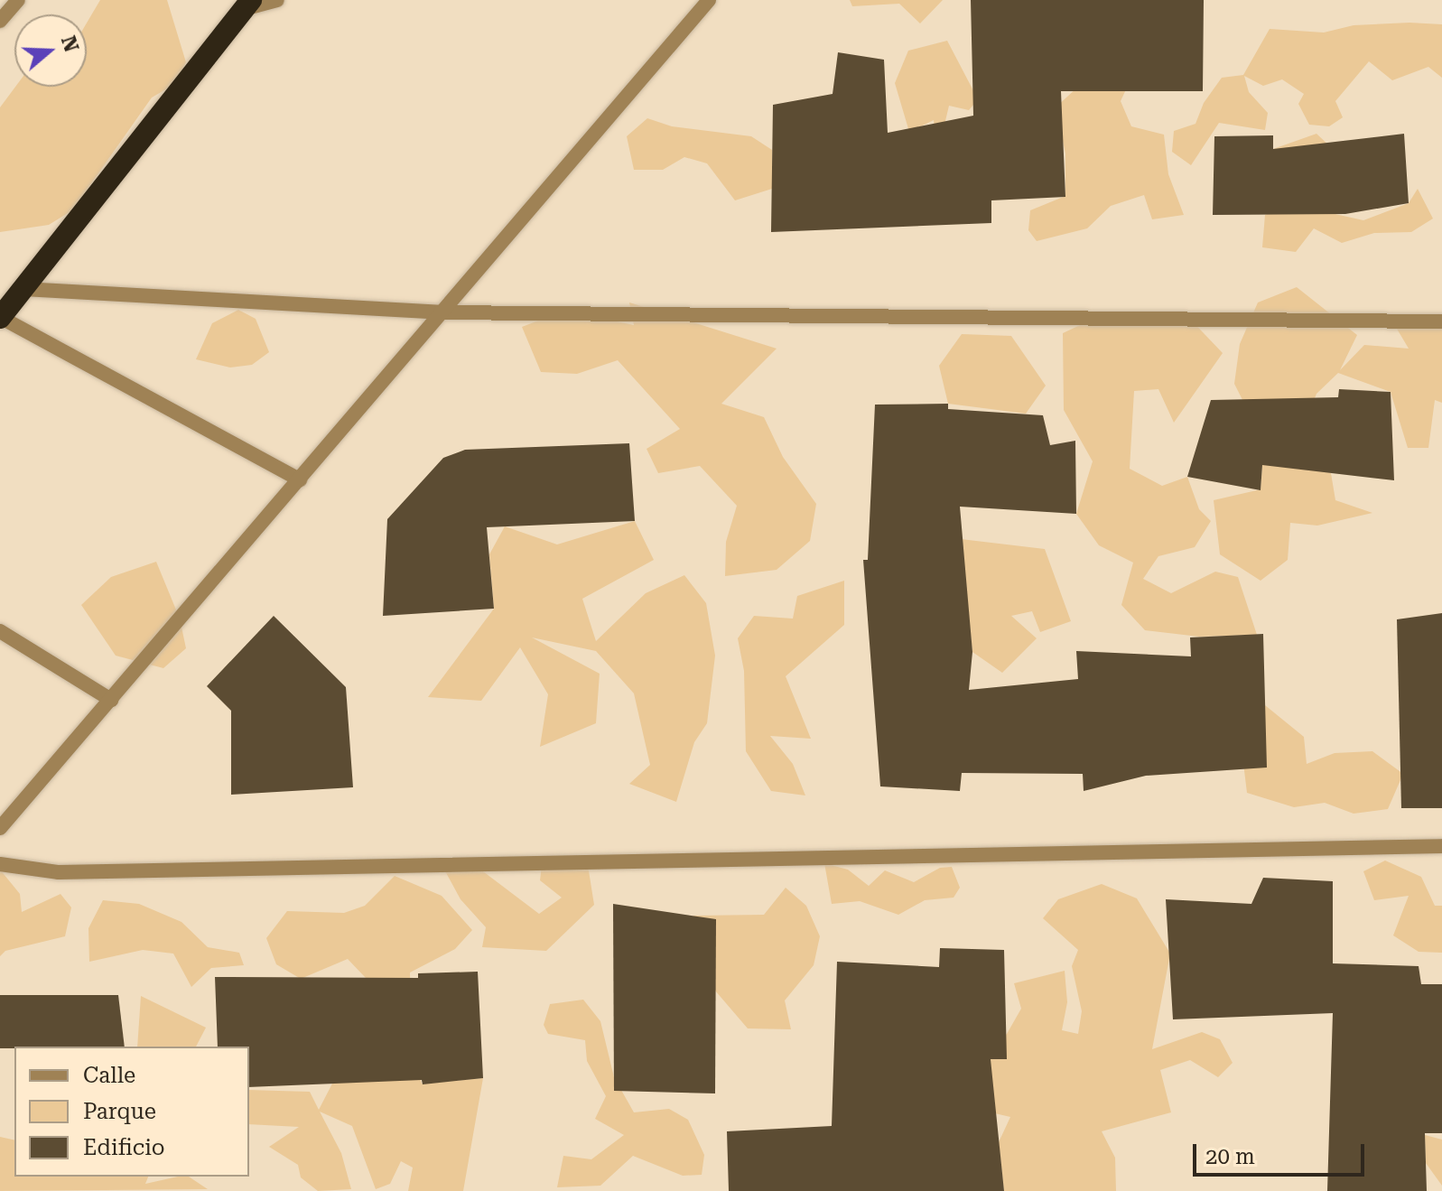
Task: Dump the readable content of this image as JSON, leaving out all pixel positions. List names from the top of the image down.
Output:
{
  "legend": ["Calle", "Parque", "Edificio"],
  "scale_bar": "20 m",
  "north": "right"
}
